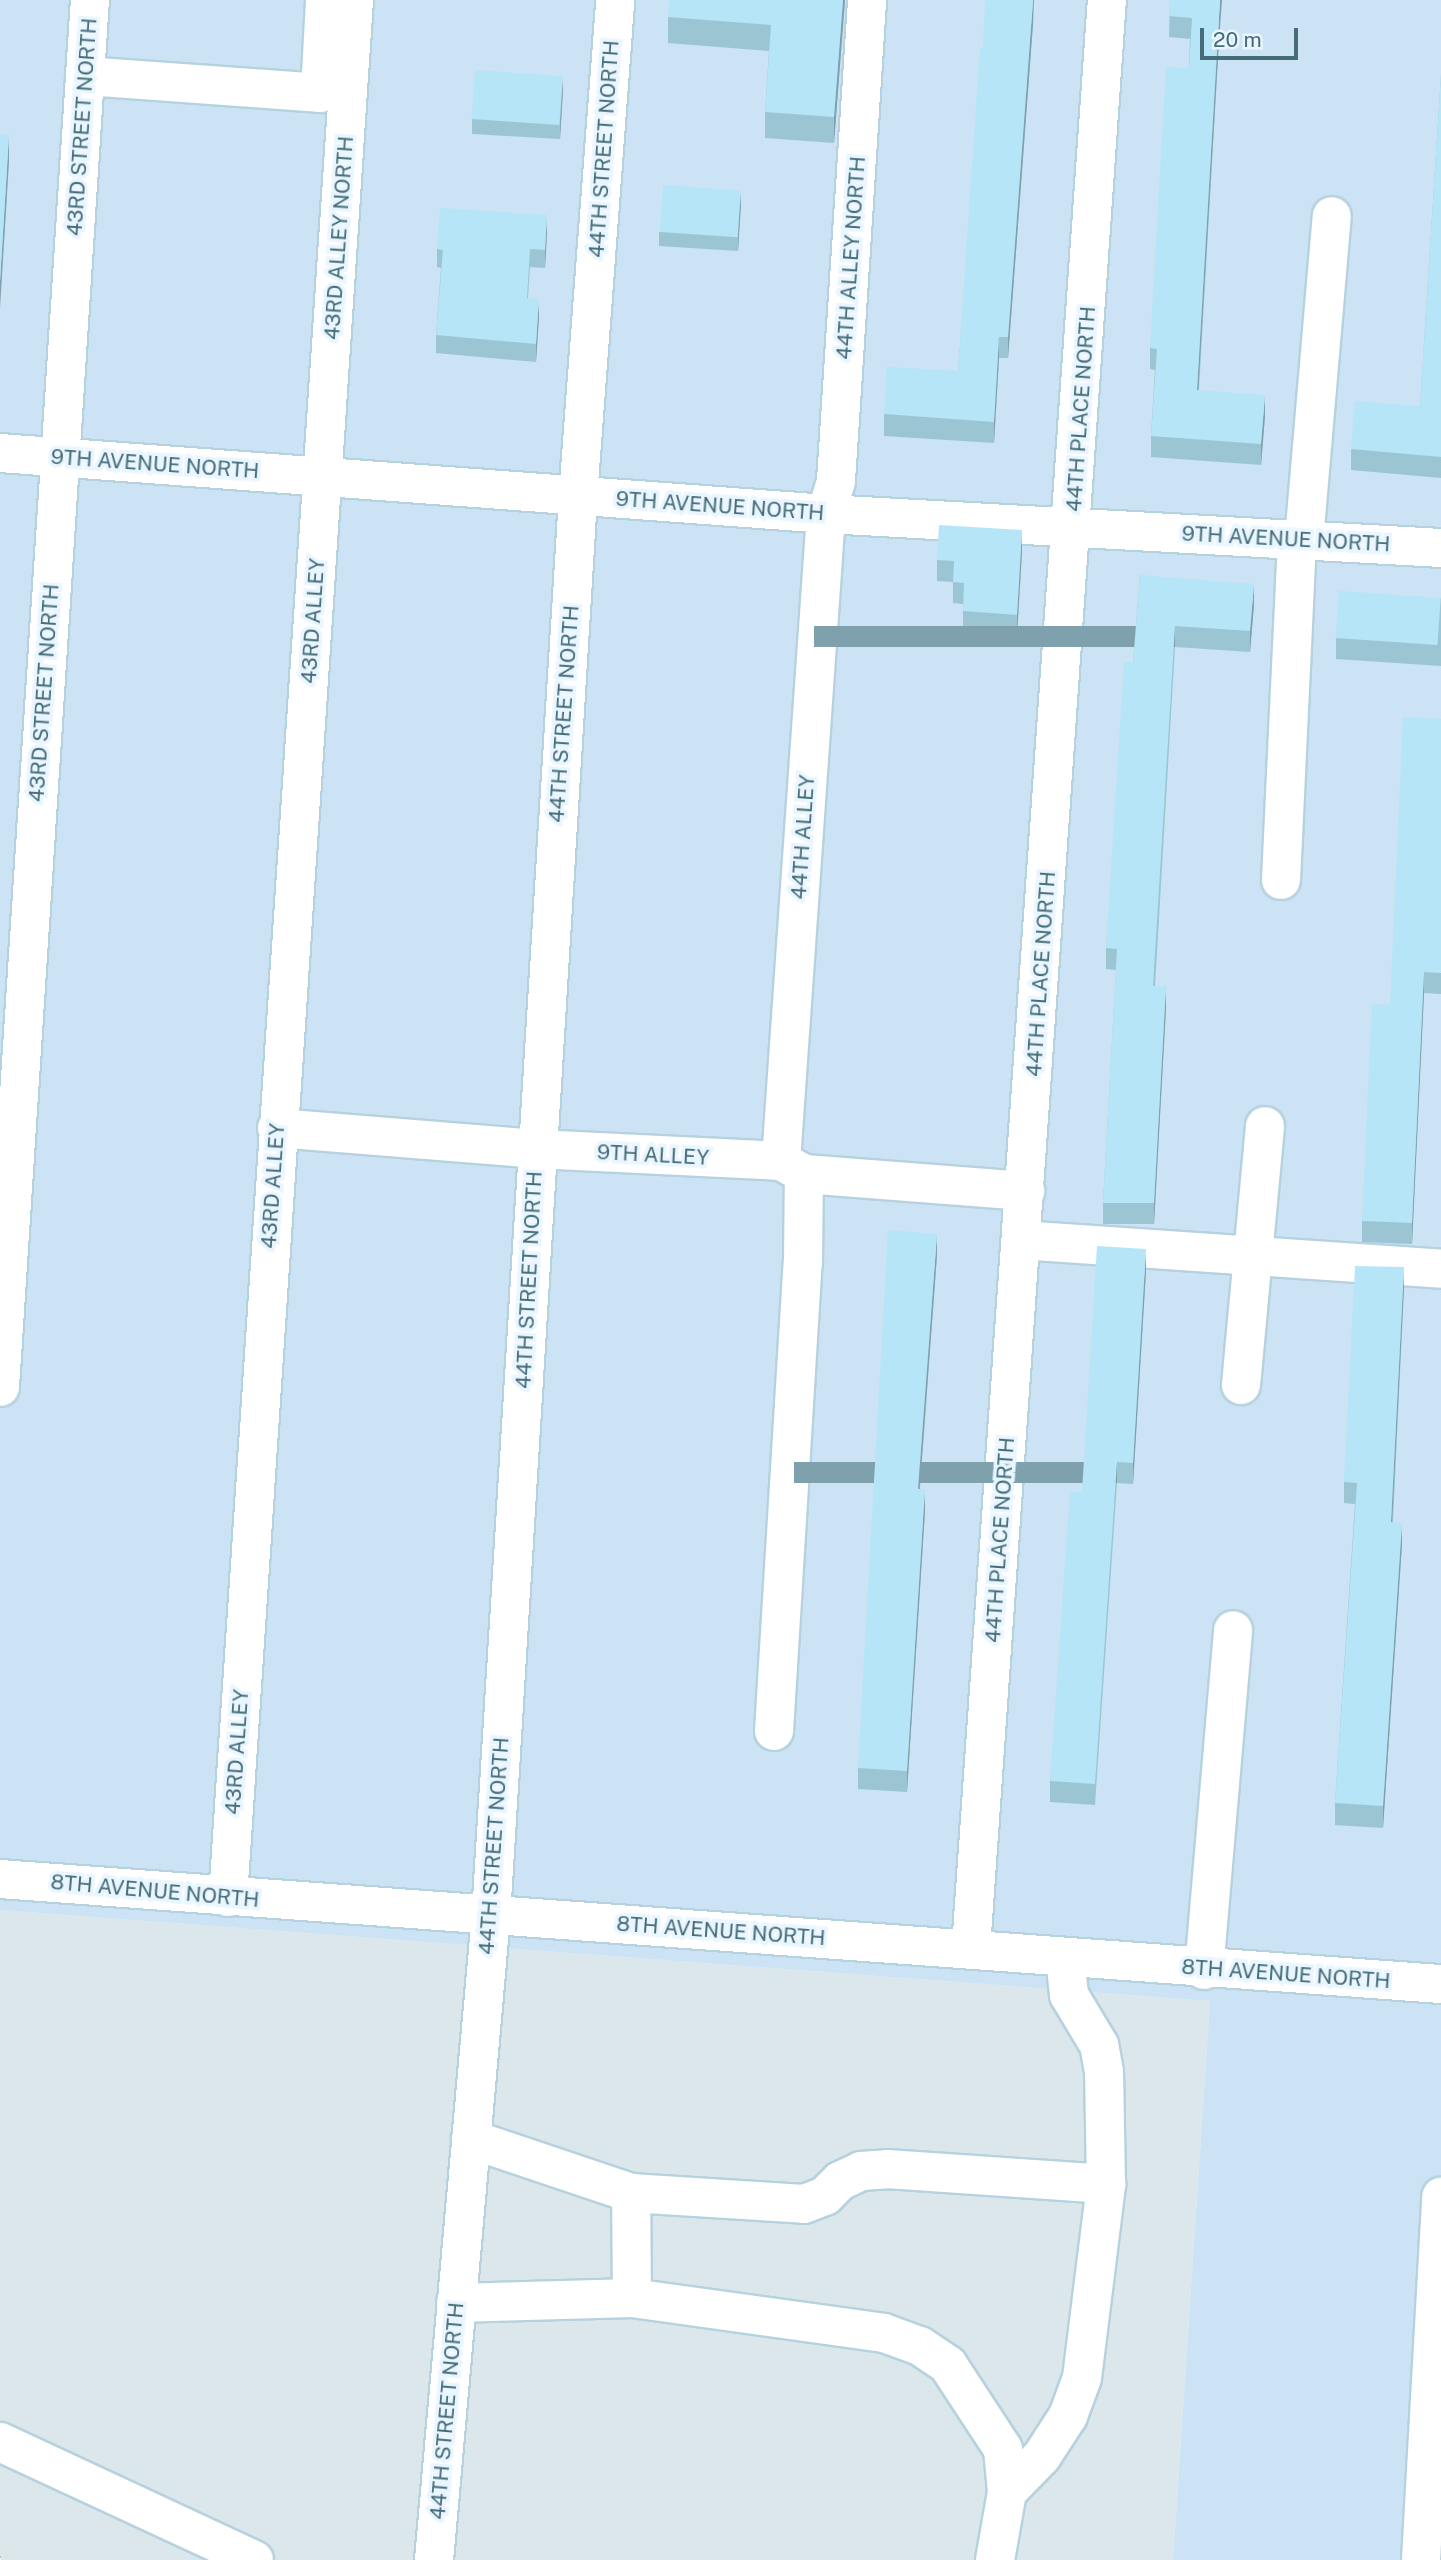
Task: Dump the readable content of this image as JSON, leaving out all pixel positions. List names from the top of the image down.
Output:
{
  "streets": {
    "street": [
      "43RD STREET NORTH",
      "44TH STREET NORTH",
      "43RD ALLEY NORTH",
      "44TH ALLEY NORTH",
      "44TH PLACE NORTH",
      "9TH AVENUE NORTH",
      "43RD ALLEY",
      "44TH ALLEY",
      "9TH ALLEY",
      "8TH AVENUE NORTH"
    ]
  },
  "crossings": [
    ["43RD STREET NORTH", "9TH AVENUE NORTH"],
    ["44TH STREET NORTH", "9TH AVENUE NORTH"],
    ["44TH STREET NORTH", "9TH ALLEY"],
    ["44TH STREET NORTH", "8TH AVENUE NORTH"],
    ["43RD ALLEY NORTH", "9TH AVENUE NORTH"],
    ["43RD ALLEY NORTH", "43RD ALLEY"],
    ["44TH ALLEY NORTH", "9TH AVENUE NORTH"],
    ["44TH ALLEY NORTH", "44TH ALLEY"],
    ["44TH PLACE NORTH", "9TH AVENUE NORTH"],
    ["44TH PLACE NORTH", "9TH ALLEY"],
    ["44TH PLACE NORTH", "8TH AVENUE NORTH"],
    ["9TH AVENUE NORTH", "43RD ALLEY"],
    ["9TH AVENUE NORTH", "44TH ALLEY"],
    ["43RD ALLEY", "9TH ALLEY"],
    ["43RD ALLEY", "8TH AVENUE NORTH"],
    ["44TH ALLEY", "9TH ALLEY"]
  ],
  "scale_bar": "20 m"
}
